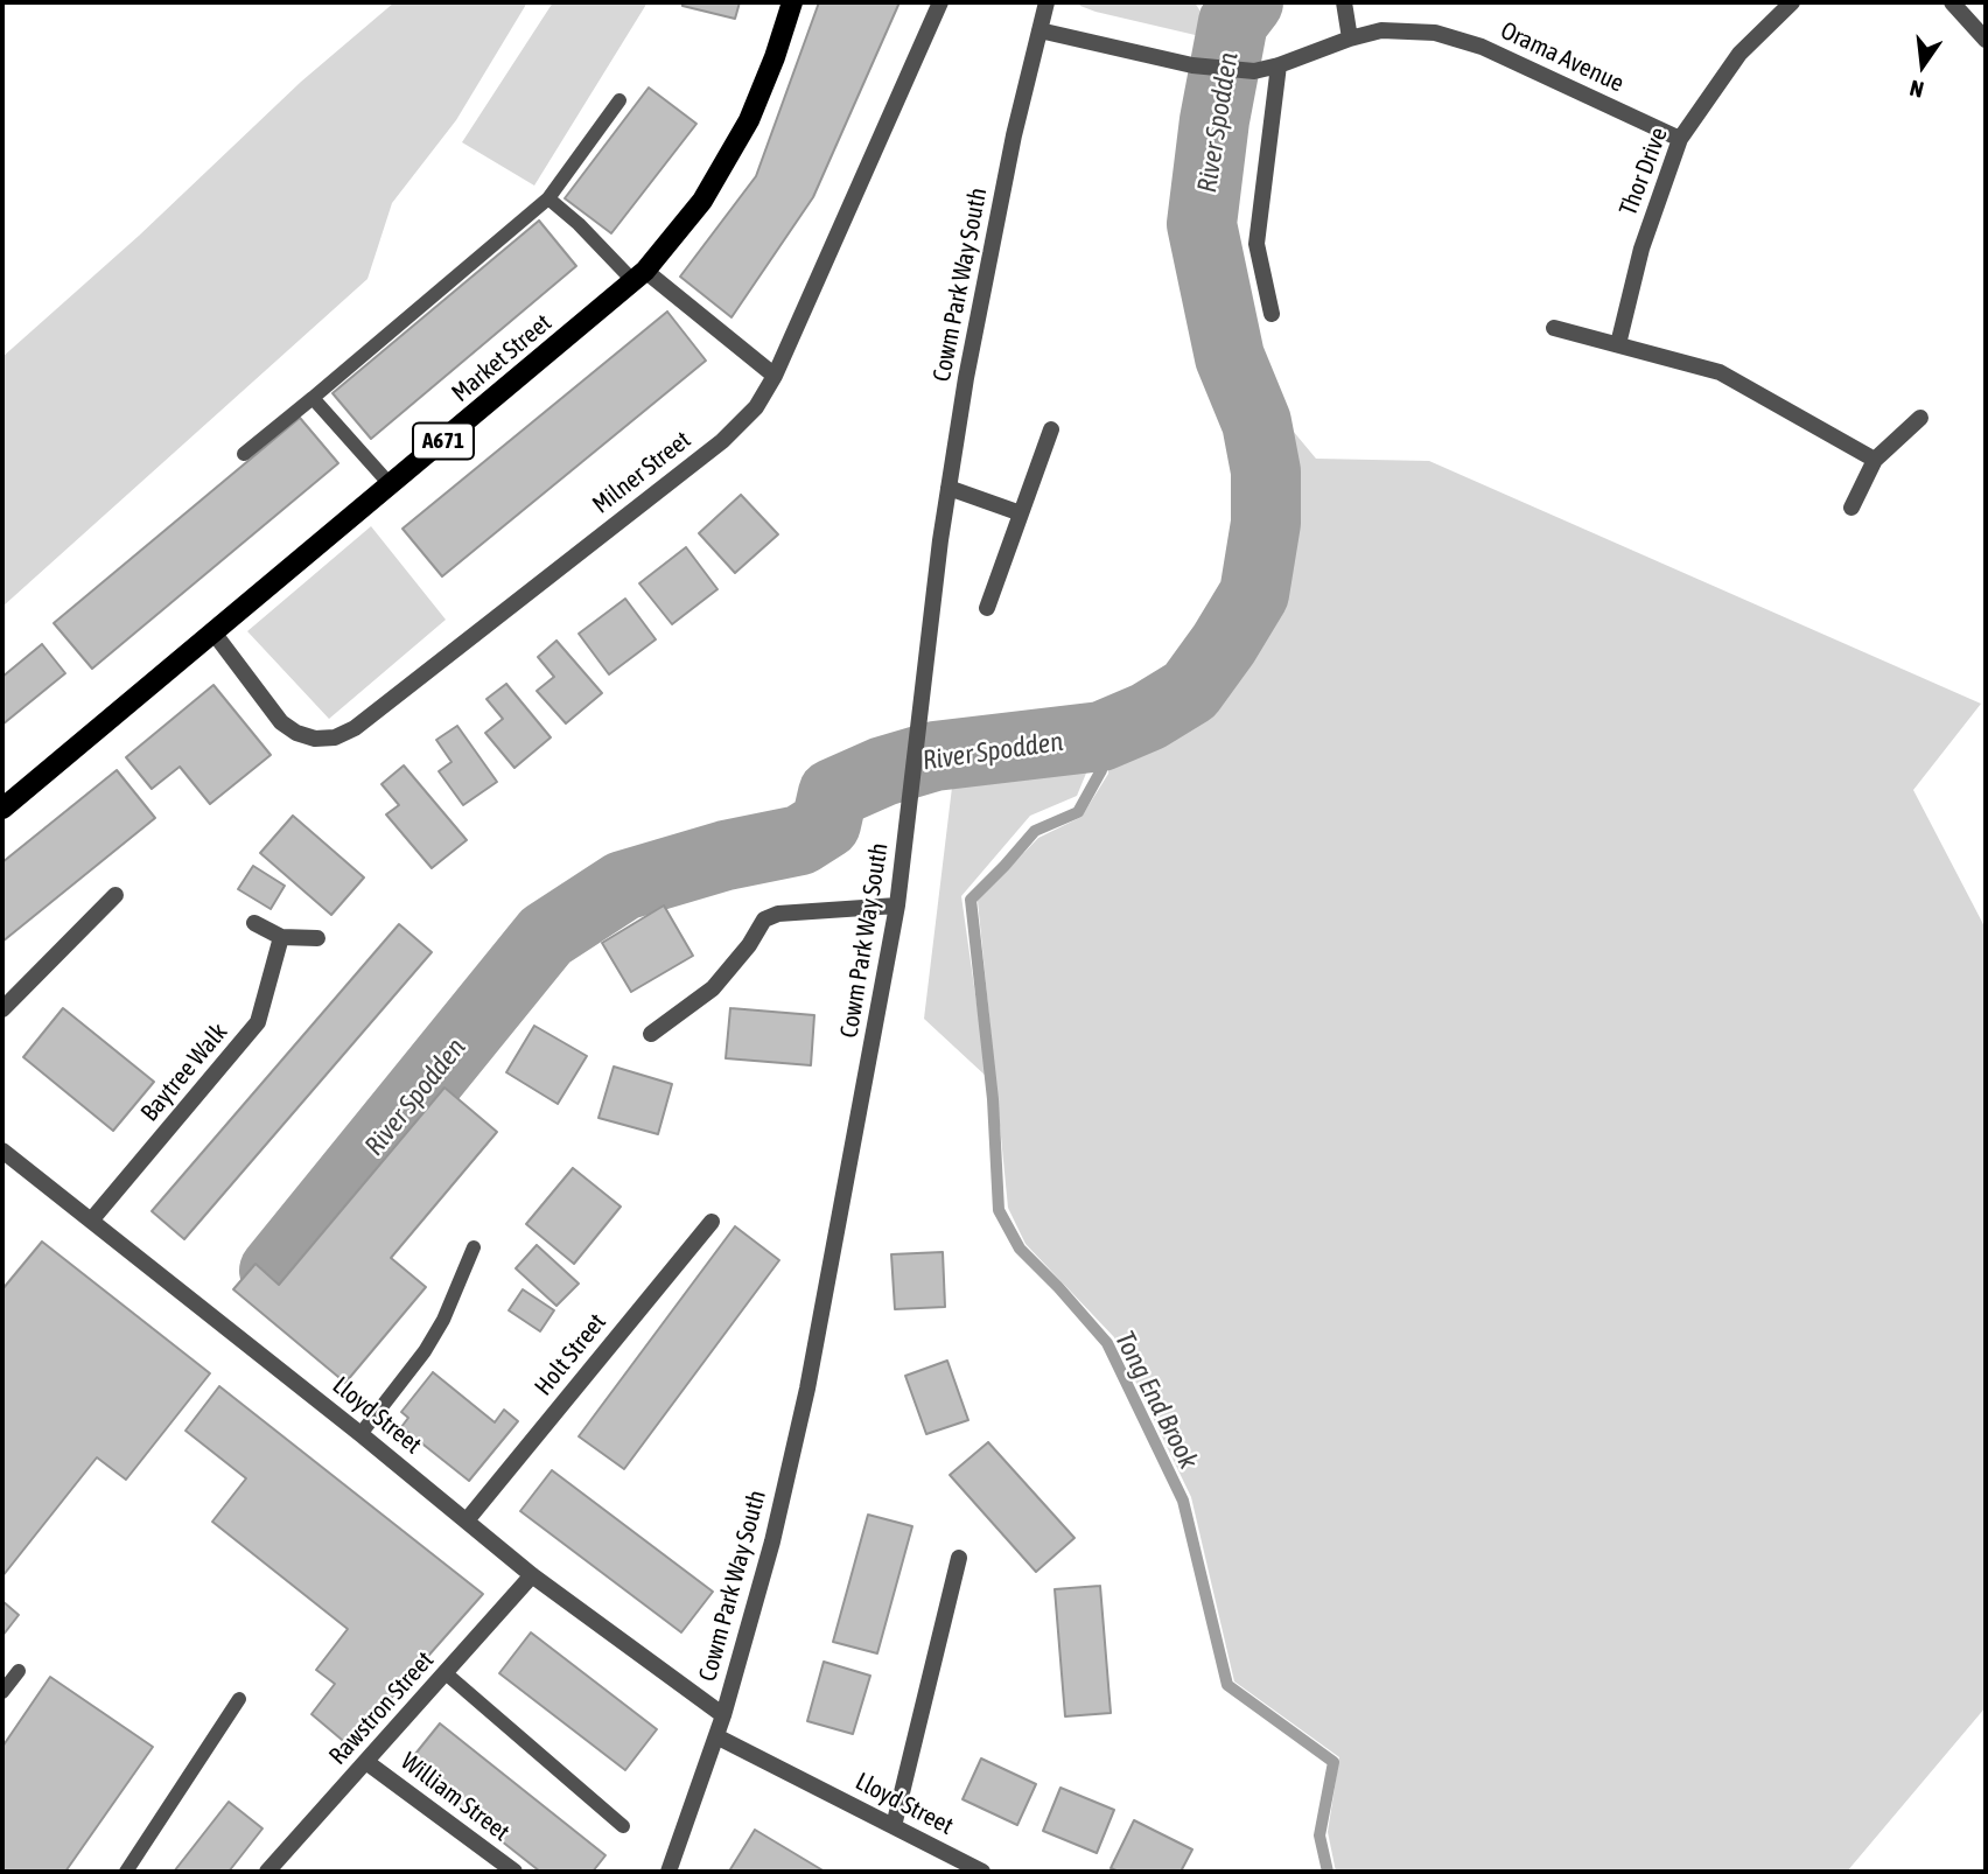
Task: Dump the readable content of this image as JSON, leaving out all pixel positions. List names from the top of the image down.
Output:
{
  "streets": {
    "main road": ["Market Street", "A671"],
    "street": [
      "Orama Avenue",
      "Thor Drive",
      "Cowm Park Way South",
      "Milner Street",
      "Baytree Walk",
      "Holt Street",
      "Lloyd Street",
      "Rawstron Street",
      "William Street"
    ]
  },
  "crossings": [
    ["Orama Avenue", "Thor Drive"],
    ["Orama Avenue", "Cowm Park Way South"],
    ["Cowm Park Way South", "Lloyd Street"],
    ["Market Street", "Milner Street"],
    ["Baytree Walk", "Lloyd Street"],
    ["Holt Street", "Lloyd Street"],
    ["Lloyd Street", "Rawstron Street"],
    ["Rawstron Street", "William Street"]
  ],
  "water": ["River Spodden", "Tong End Brook"],
  "north": "bottom"
}
